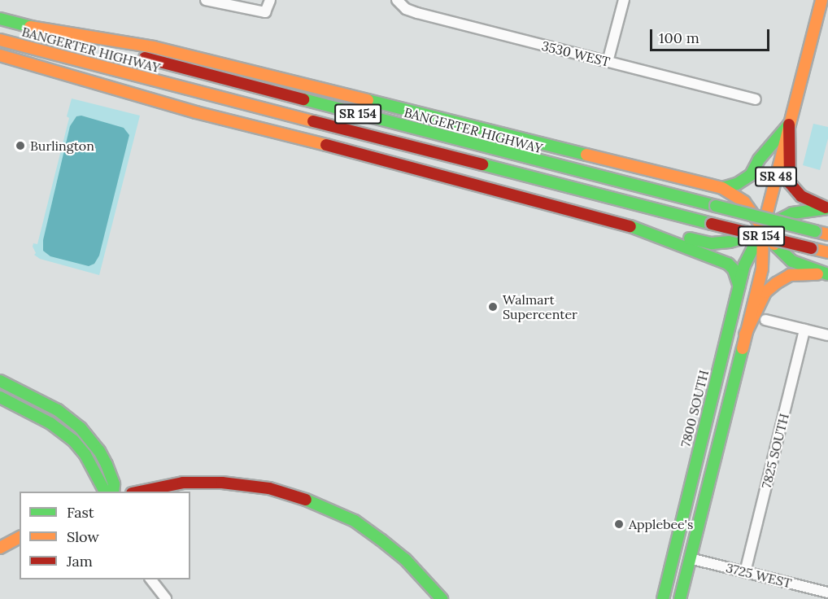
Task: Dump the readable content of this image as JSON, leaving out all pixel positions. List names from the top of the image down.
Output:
{
  "streets": {
    "main road": [
      "BANGERTER HIGHWAY",
      "SR 154",
      "SR 48",
      "7800 SOUTH"
    ],
    "street": ["3530 WEST", "7825 SOUTH", "3725 WEST"]
  },
  "crossings": [
    ["7800 SOUTH", "3725 WEST"],
    ["7825 SOUTH", "3725 WEST"]
  ],
  "places": ["Burlington", "Walmart Supercenter", "Applebee's"],
  "legend": ["Fast", "Slow", "Jam"],
  "scale_bar": "100 m"
}
